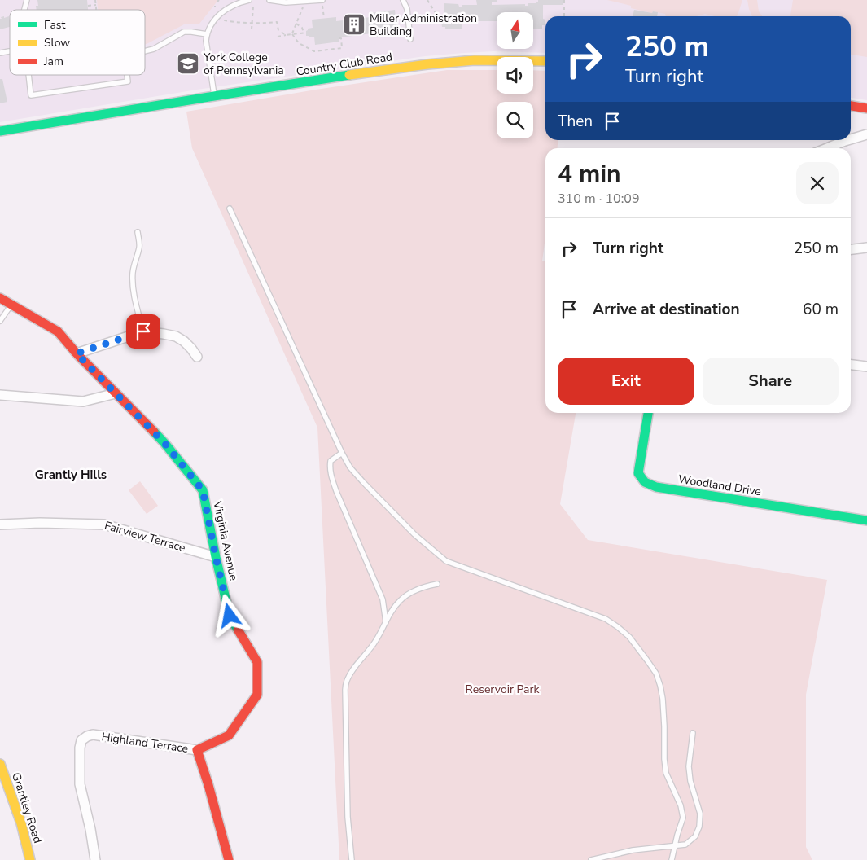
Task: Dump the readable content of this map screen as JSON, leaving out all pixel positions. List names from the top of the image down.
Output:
{
  "streets": {
    "street": [
      "Country Club Road",
      "Woodland Drive",
      "Fairview Terrace",
      "Virginia Avenue",
      "Highland Terrace",
      "Grantley Road"
    ]
  },
  "crossings": [
    ["Fairview Terrace", "Virginia Avenue"],
    ["Virginia Avenue", "Highland Terrace"]
  ],
  "districts": ["Grantly Hills"],
  "parks": ["Reservoir Park"],
  "places": {
    "building": ["Miller Administration Building"],
    "school or university": ["York College of Pennsylvania"]
  },
  "legend": ["Fast", "Slow", "Jam"],
  "north": "top",
  "page": {
    "turn": ["250 m", "Turn right"],
    "then": "Then",
    "heading": ["4 min", "310 m · 10:09"],
    "list": [
      {
        "name": "Turn right",
        "value": "250 m"
      },
      {
        "name": "Arrive at destination",
        "value": "60 m"
      }
    ],
    "buttons": ["Exit", "Share"]
  }
}
